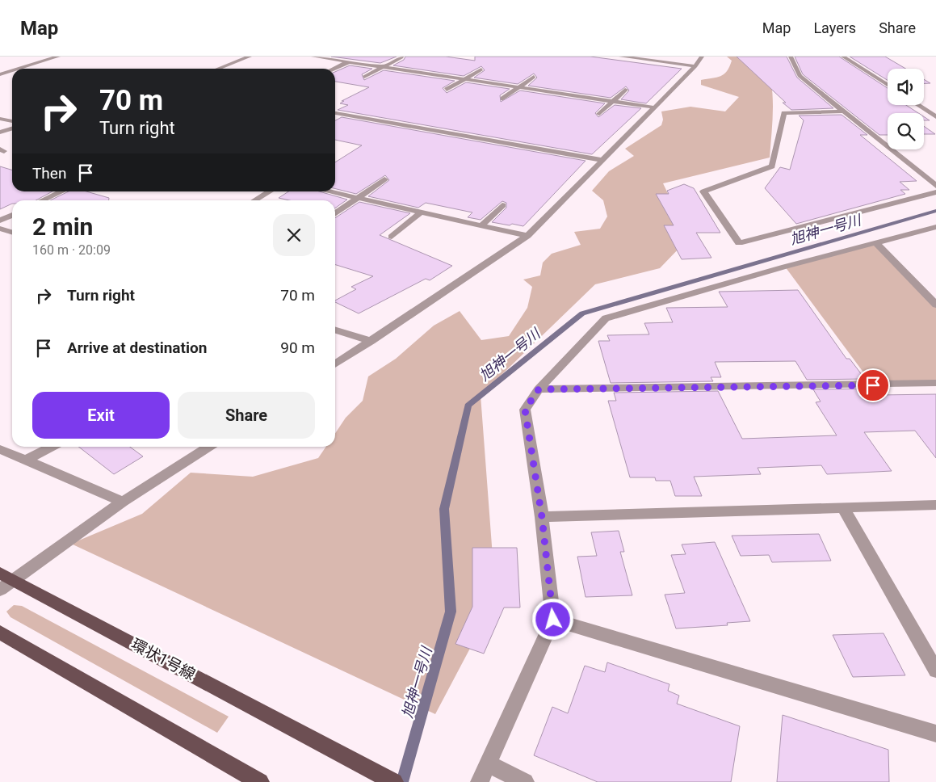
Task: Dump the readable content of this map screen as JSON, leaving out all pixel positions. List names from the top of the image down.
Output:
{
  "streets": {
    "main road": ["環状1号線"]
  },
  "water": ["旭神一号川"],
  "page": {
    "header": "Map",
    "nav": ["Map", "Layers", "Share"],
    "turn": ["70 m", "Turn right"],
    "then": "Then",
    "heading": ["2 min", "160 m · 20:09"],
    "list": [
      {
        "name": "Turn right",
        "value": "70 m"
      },
      {
        "name": "Arrive at destination",
        "value": "90 m"
      }
    ],
    "buttons": ["Exit", "Share"]
  }
}
